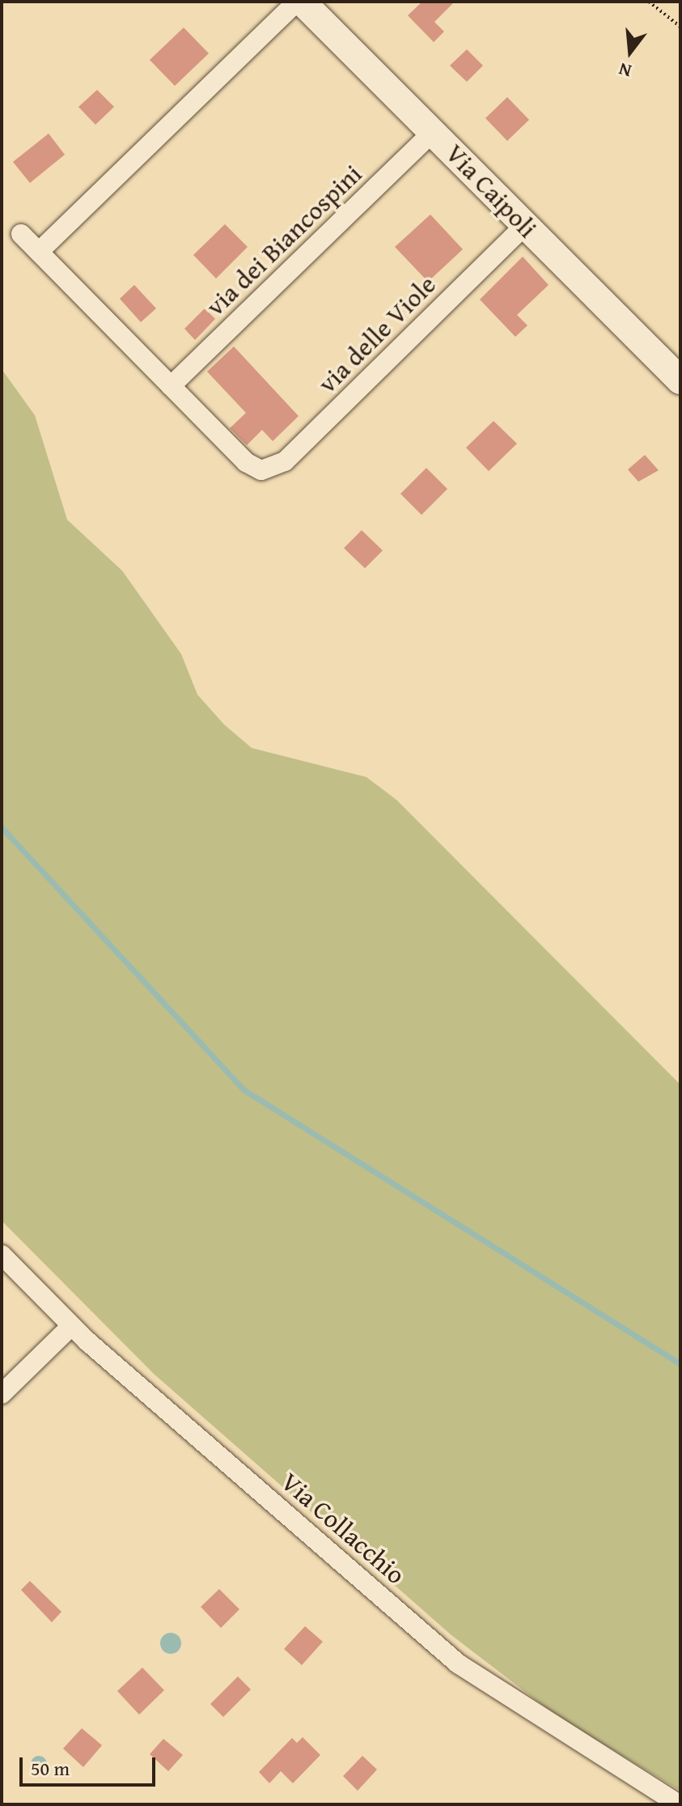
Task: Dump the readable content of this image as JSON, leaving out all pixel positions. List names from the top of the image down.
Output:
{
  "streets": {
    "street": [
      "Via Caipoli",
      "via dei Biancospini",
      "via delle Viole",
      "Via Collacchio"
    ]
  },
  "crossings": [
    ["Via Caipoli", "via dei Biancospini"],
    ["Via Caipoli", "via delle Viole"],
    ["via dei Biancospini", "via delle Viole"]
  ],
  "scale_bar": "50 m",
  "north": "bottom"
}
